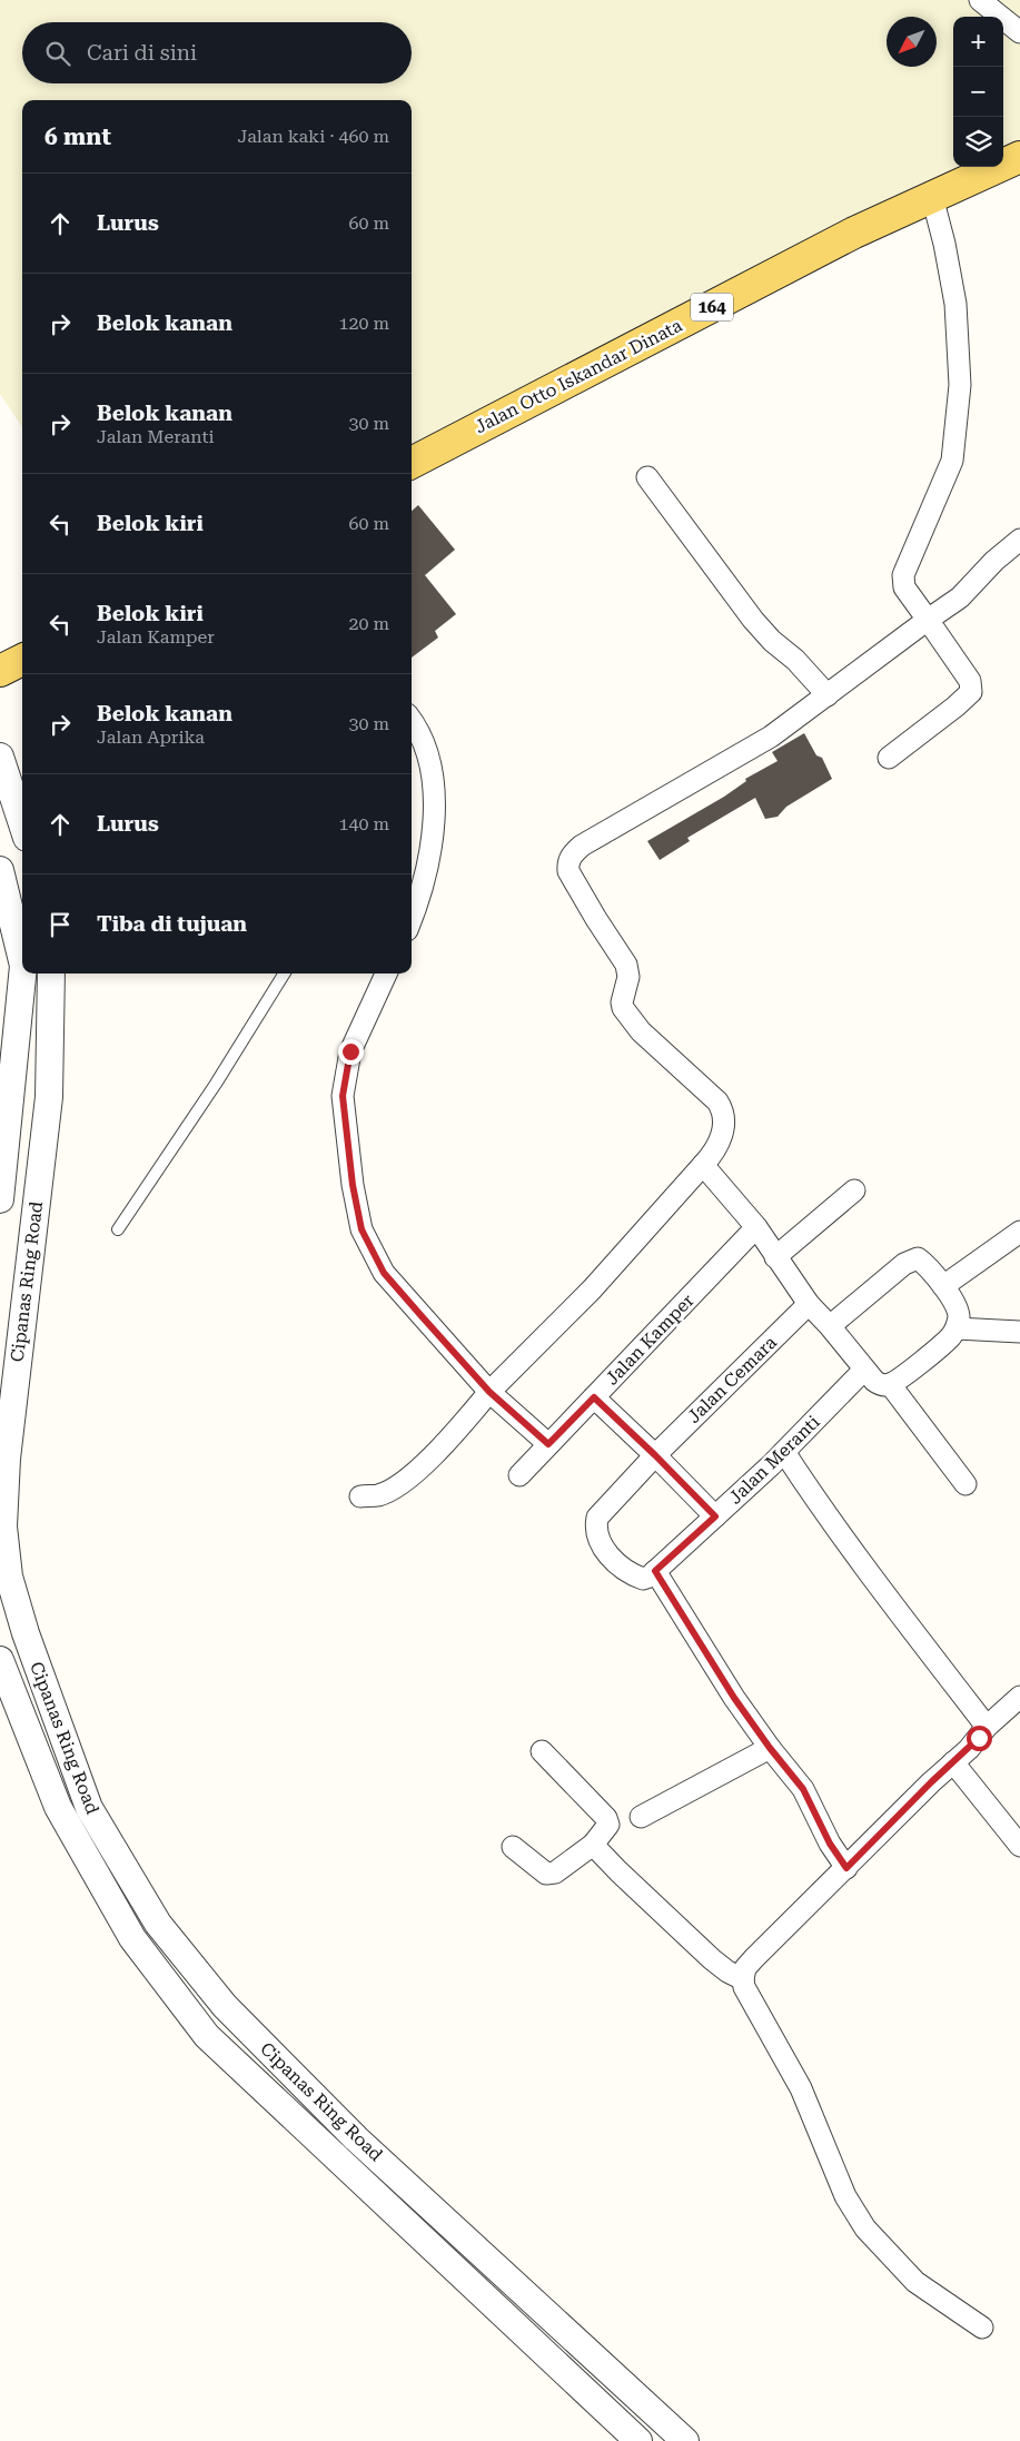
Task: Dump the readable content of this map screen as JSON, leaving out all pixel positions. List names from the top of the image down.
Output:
{
  "streets": {
    "main road": ["164", "Jalan Otto Iskandar Dinata"],
    "street": [
      "Cipanas Ring Road",
      "Jalan Kamper",
      "Jalan Cemara",
      "Jalan Meranti"
    ]
  },
  "crossings": [
    ["Jalan Cemara", "Jalan Meranti"]
  ],
  "north": "bottom left",
  "page": {
    "map_buttons": ["+", "−"],
    "search": "Cari di sini",
    "heading": ["6 mnt", "Jalan kaki · 460 m"],
    "list": [
      ["Lurus", "60 m"],
      ["Belok kanan", "120 m"],
      ["Belok kanan", "Jalan Meranti", "30 m"],
      ["Belok kiri", "60 m"],
      ["Belok kiri", "Jalan Kamper", "20 m"],
      ["Belok kanan", "Jalan Aprika", "30 m"],
      ["Lurus", "140 m"],
      "Tiba di tujuan"
    ]
  }
}
